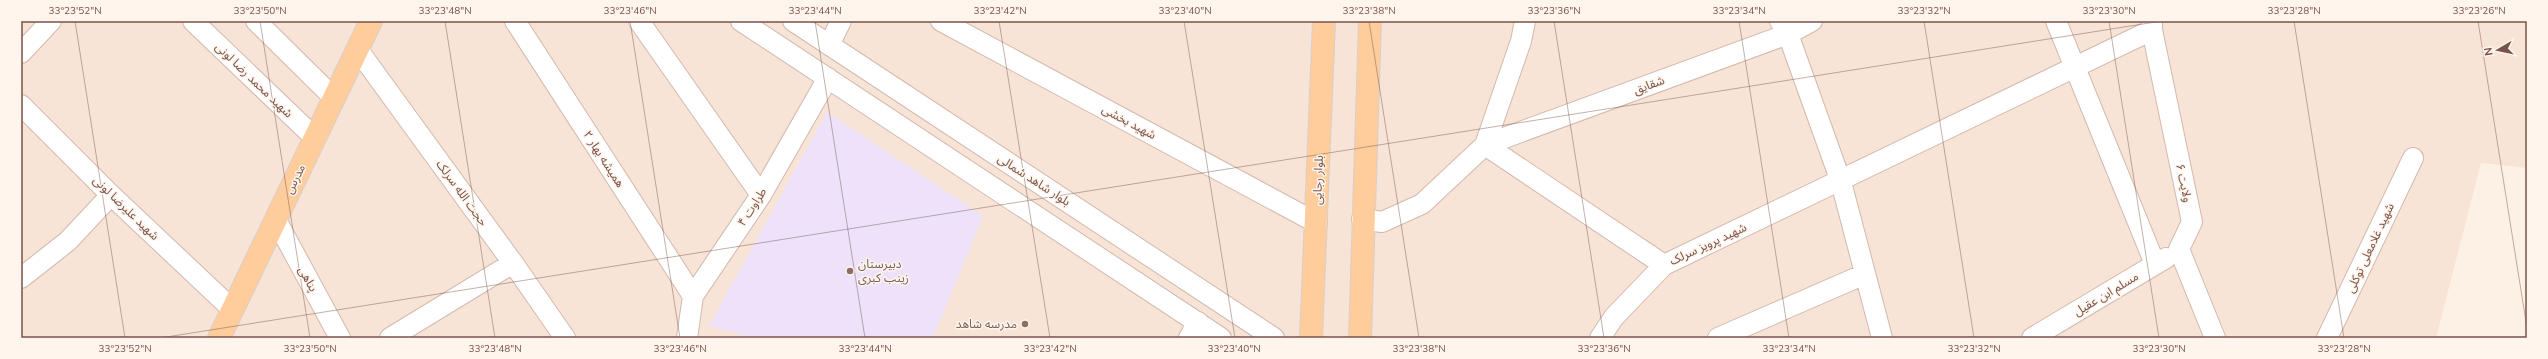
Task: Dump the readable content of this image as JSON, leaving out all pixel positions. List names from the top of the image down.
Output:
{
  "streets": {
    "main road": ["مدرس", "بلوار رجایی"],
    "street": [
      "شهید محمد رضا لونی",
      "شقایق",
      "شهید بخشی",
      "همیشه بهار ۲",
      "بلوار شاهد شمالی",
      "ولایت ۶",
      "حجت الله سرلک",
      "طراوت ۴",
      "شهید علیرضا لونی",
      "شهید پرویز سرلک",
      "شهید غلامعلی توکلی",
      "پناهی",
      "مسلم ابن عقیل"
    ]
  },
  "crossings": [
    ["شهید محمد رضا لونی", "مدرس"],
    ["شهید بخشی", "بلوار رجایی"],
    ["همیشه بهار ۲", "طراوت ۴"],
    ["مدرس", "حجت الله سرلک"],
    ["مدرس", "شهید علیرضا لونی"],
    ["مدرس", "پناهی"],
    ["ولایت ۶", "شهید پرویز سرلک"],
    ["ولایت ۶", "مسلم ابن عقیل"]
  ],
  "places": ["دبیرستان زینب کبری", "مدرسه شاهد"],
  "north": "left",
  "coordinates": [
    "33°23'52\"N",
    "33°23'50\"N",
    "33°23'48\"N",
    "33°23'46\"N",
    "33°23'44\"N",
    "33°23'42\"N",
    "33°23'40\"N",
    "33°23'38\"N",
    "33°23'36\"N",
    "33°23'34\"N",
    "33°23'32\"N",
    "33°23'30\"N",
    "33°23'28\"N",
    "33°23'26\"N"
  ]
}
